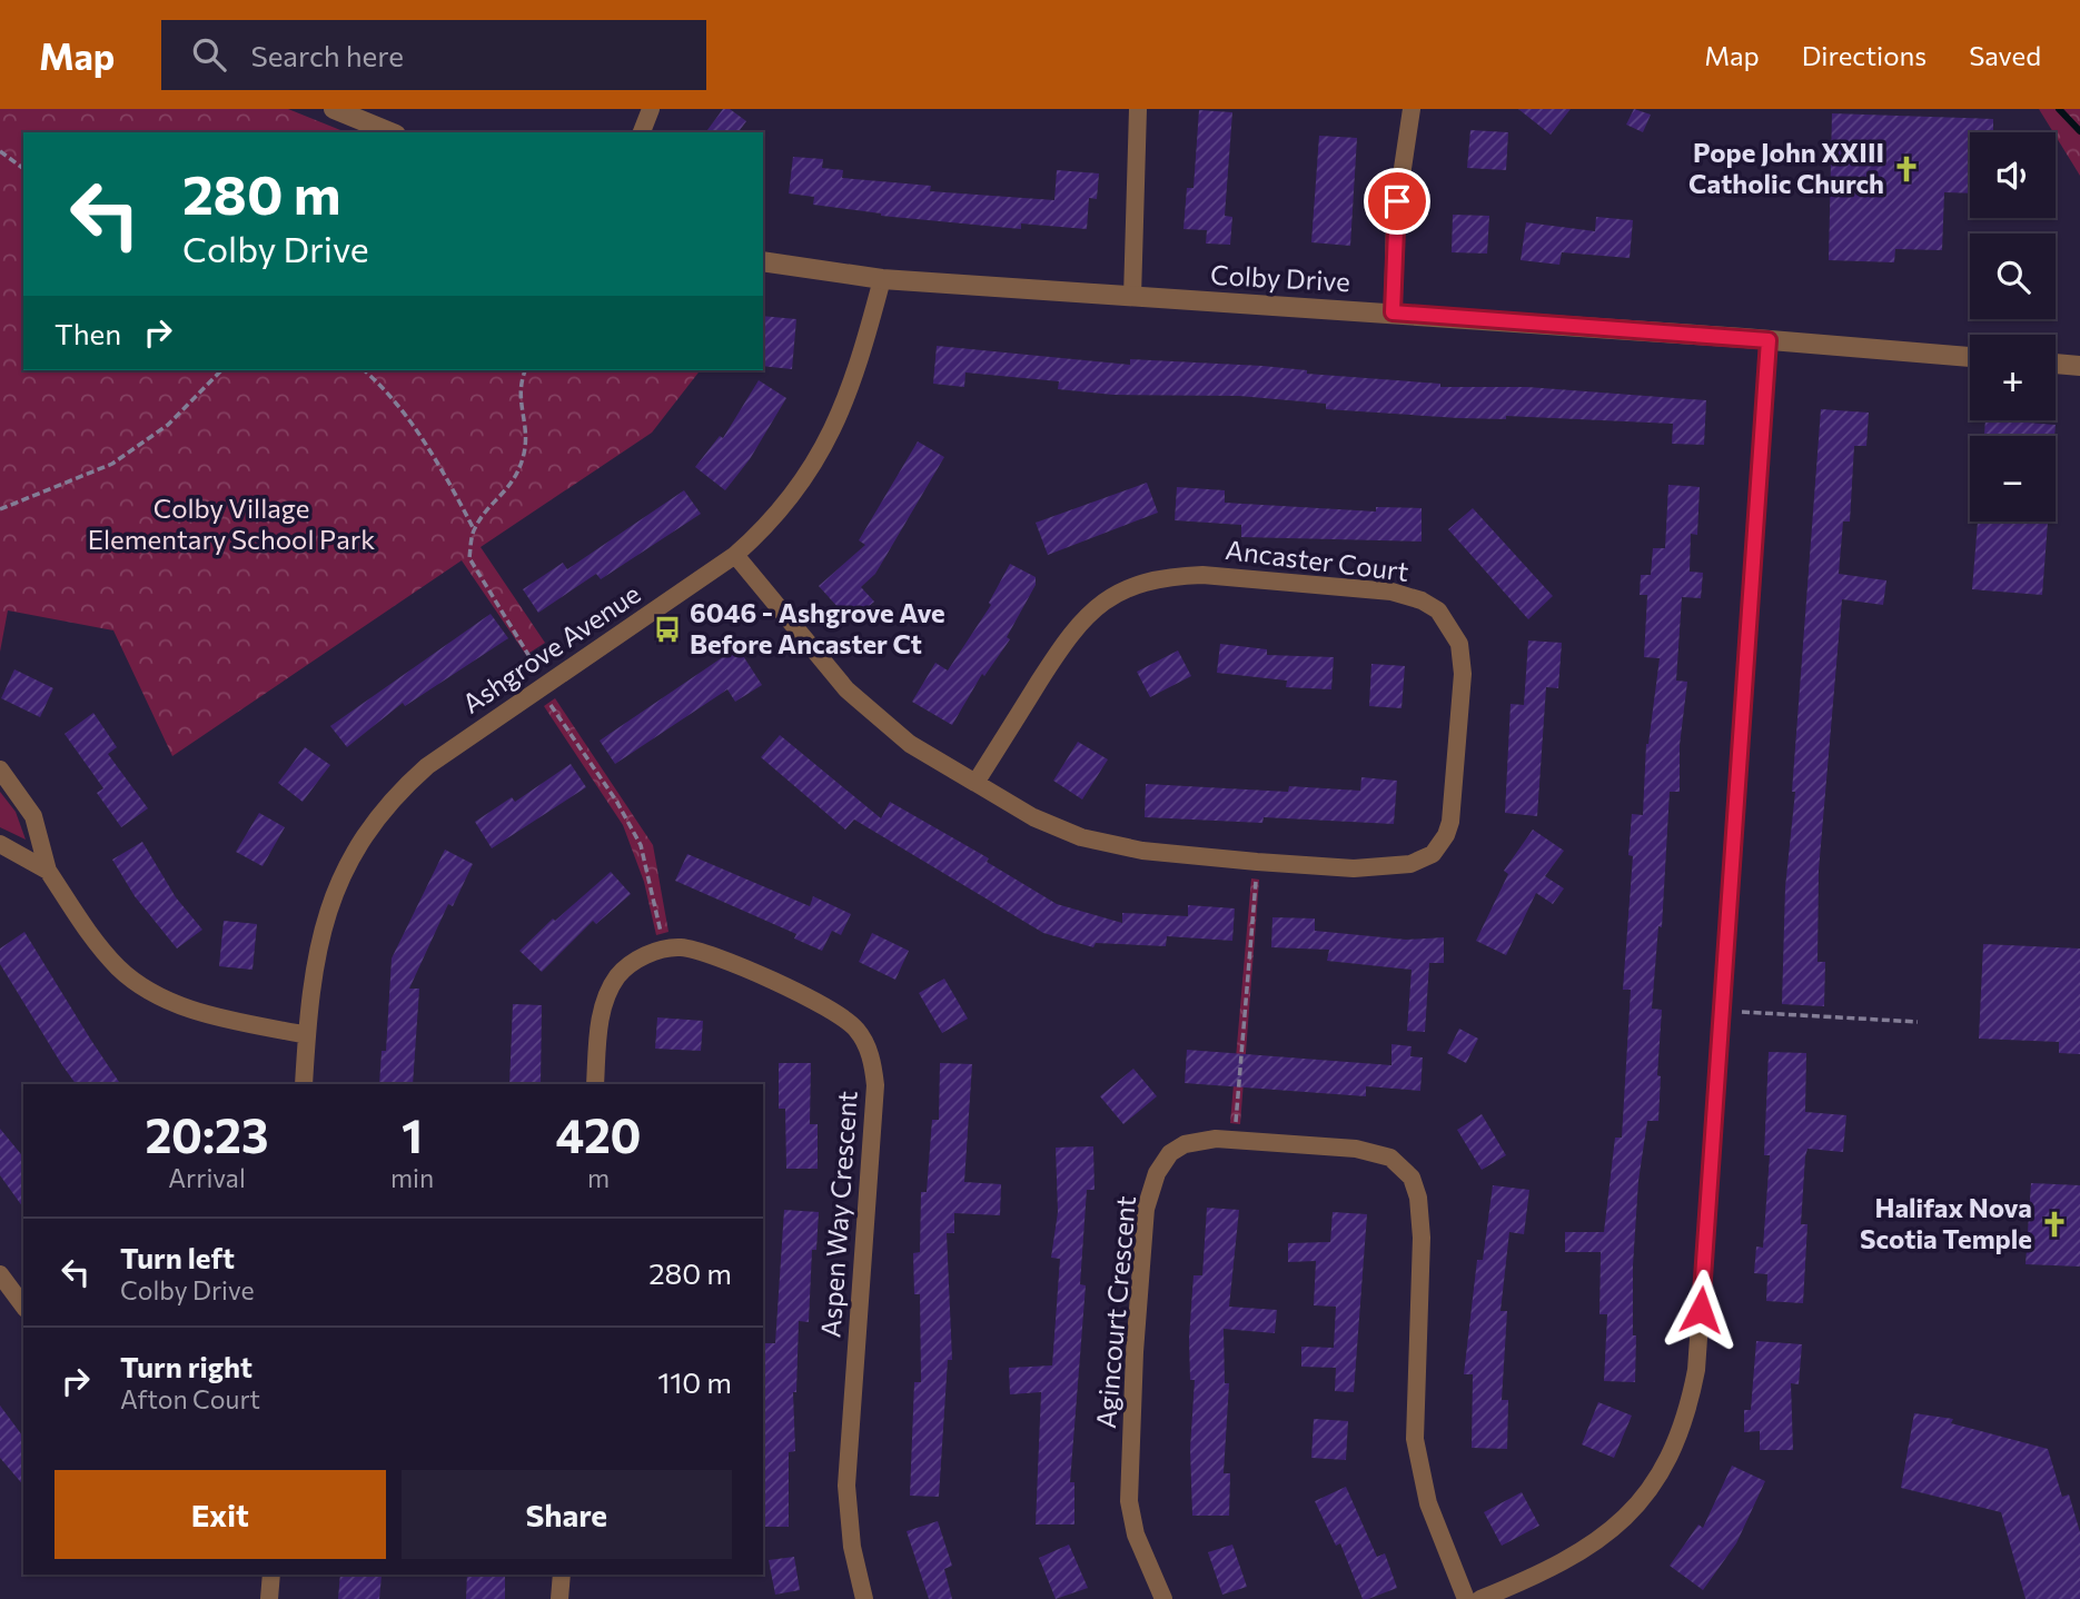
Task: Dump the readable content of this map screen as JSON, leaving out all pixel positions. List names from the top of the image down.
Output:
{
  "streets": {
    "street": [
      "Colby Drive",
      "Ancaster Court",
      "Ashgrove Avenue",
      "Aspen Way Crescent",
      "Agincourt Crescent"
    ]
  },
  "crossings": [
    ["Colby Drive", "Ashgrove Avenue"],
    ["Ancaster Court", "Ashgrove Avenue"]
  ],
  "parks": ["Colby Village Elementary School Park"],
  "places": {
    "church": ["Pope John XXIII Catholic Church", "Halifax Nova Scotia Temple"],
    "bus stop": ["6046 - Ashgrove Ave Before Ancaster Ct"]
  },
  "page": {
    "header": "Map",
    "search": "Search here",
    "nav": ["Map", "Directions", "Saved"],
    "map_buttons": ["+", "−"],
    "turn": ["280 m", "Colby Drive"],
    "then": "Then",
    "eta": [
      "20:23",
      "Arrival",
      "1",
      "min",
      "420",
      "m"
    ],
    "list": [
      {
        "name": "Turn left",
        "note": "Colby Drive",
        "value": "280 m"
      },
      {
        "name": "Turn right",
        "note": "Afton Court",
        "value": "110 m"
      }
    ],
    "buttons": ["Exit", "Share"]
  }
}
